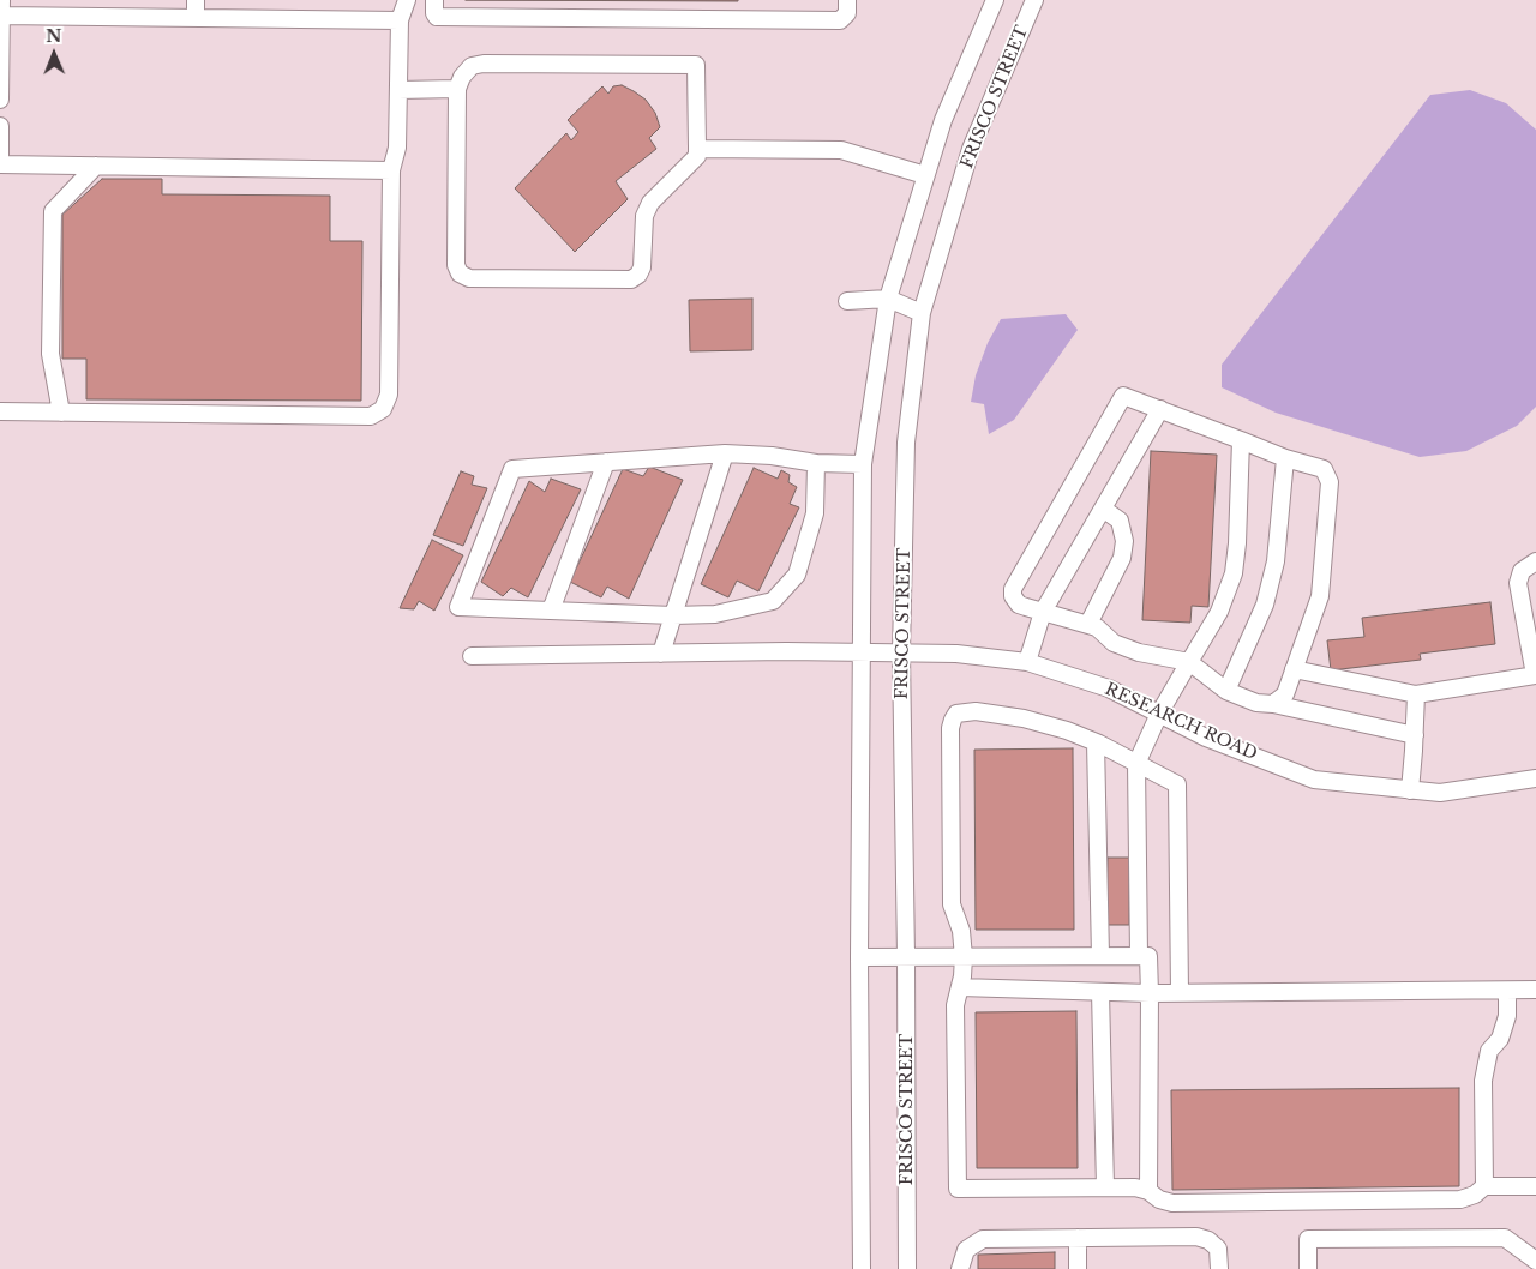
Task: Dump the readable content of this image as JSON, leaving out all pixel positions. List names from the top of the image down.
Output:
{
  "streets": {
    "street": ["FRISCO STREET", "RESEARCH ROAD"]
  },
  "crossings": [
    ["FRISCO STREET", "RESEARCH ROAD"]
  ],
  "north": "top"
}
